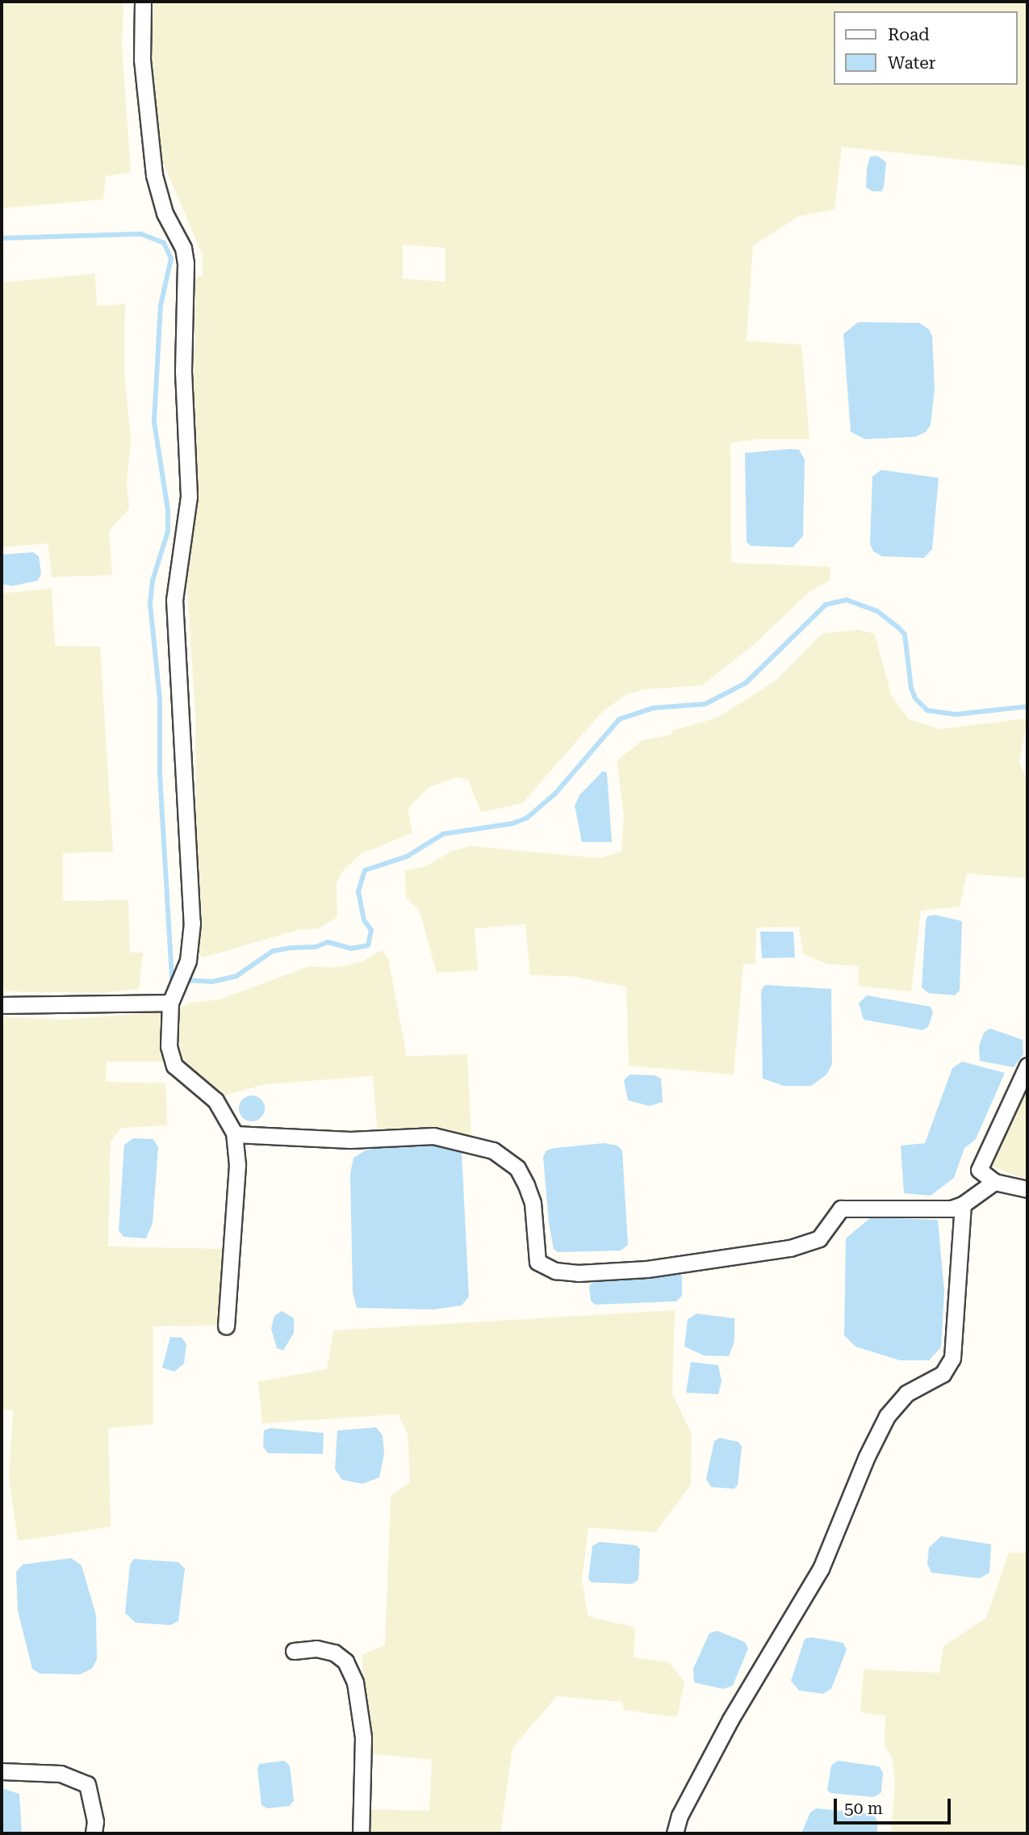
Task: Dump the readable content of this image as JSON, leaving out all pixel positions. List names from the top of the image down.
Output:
{
  "legend": ["Road", "Water"],
  "scale_bar": "50 m"
}
